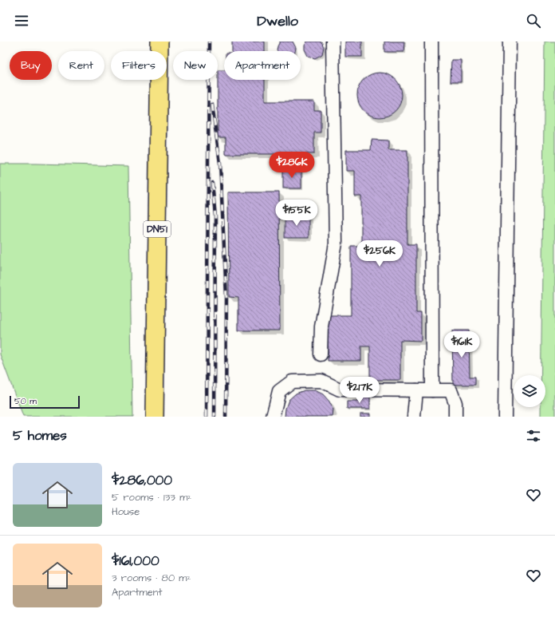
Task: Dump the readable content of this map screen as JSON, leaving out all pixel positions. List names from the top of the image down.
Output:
{
  "streets": {
    "main road": ["DN51"]
  },
  "scale_bar": "50 m",
  "page": {
    "header": "Dwello",
    "chip": [
      "Buy",
      "Rent",
      "Filters",
      "New",
      "Apartment"
    ],
    "price": [
      "$286K",
      "$155K",
      "$256K",
      "$161K",
      "$217K"
    ],
    "scale": "50 m",
    "heading": "5 homes",
    "list": [
      {
        "name": "$286,000",
        "note": "5 rooms · 133 m² · House"
      },
      {
        "name": "$161,000",
        "note": "3 rooms · 80 m² · Apartment"
      }
    ]
  }
}
